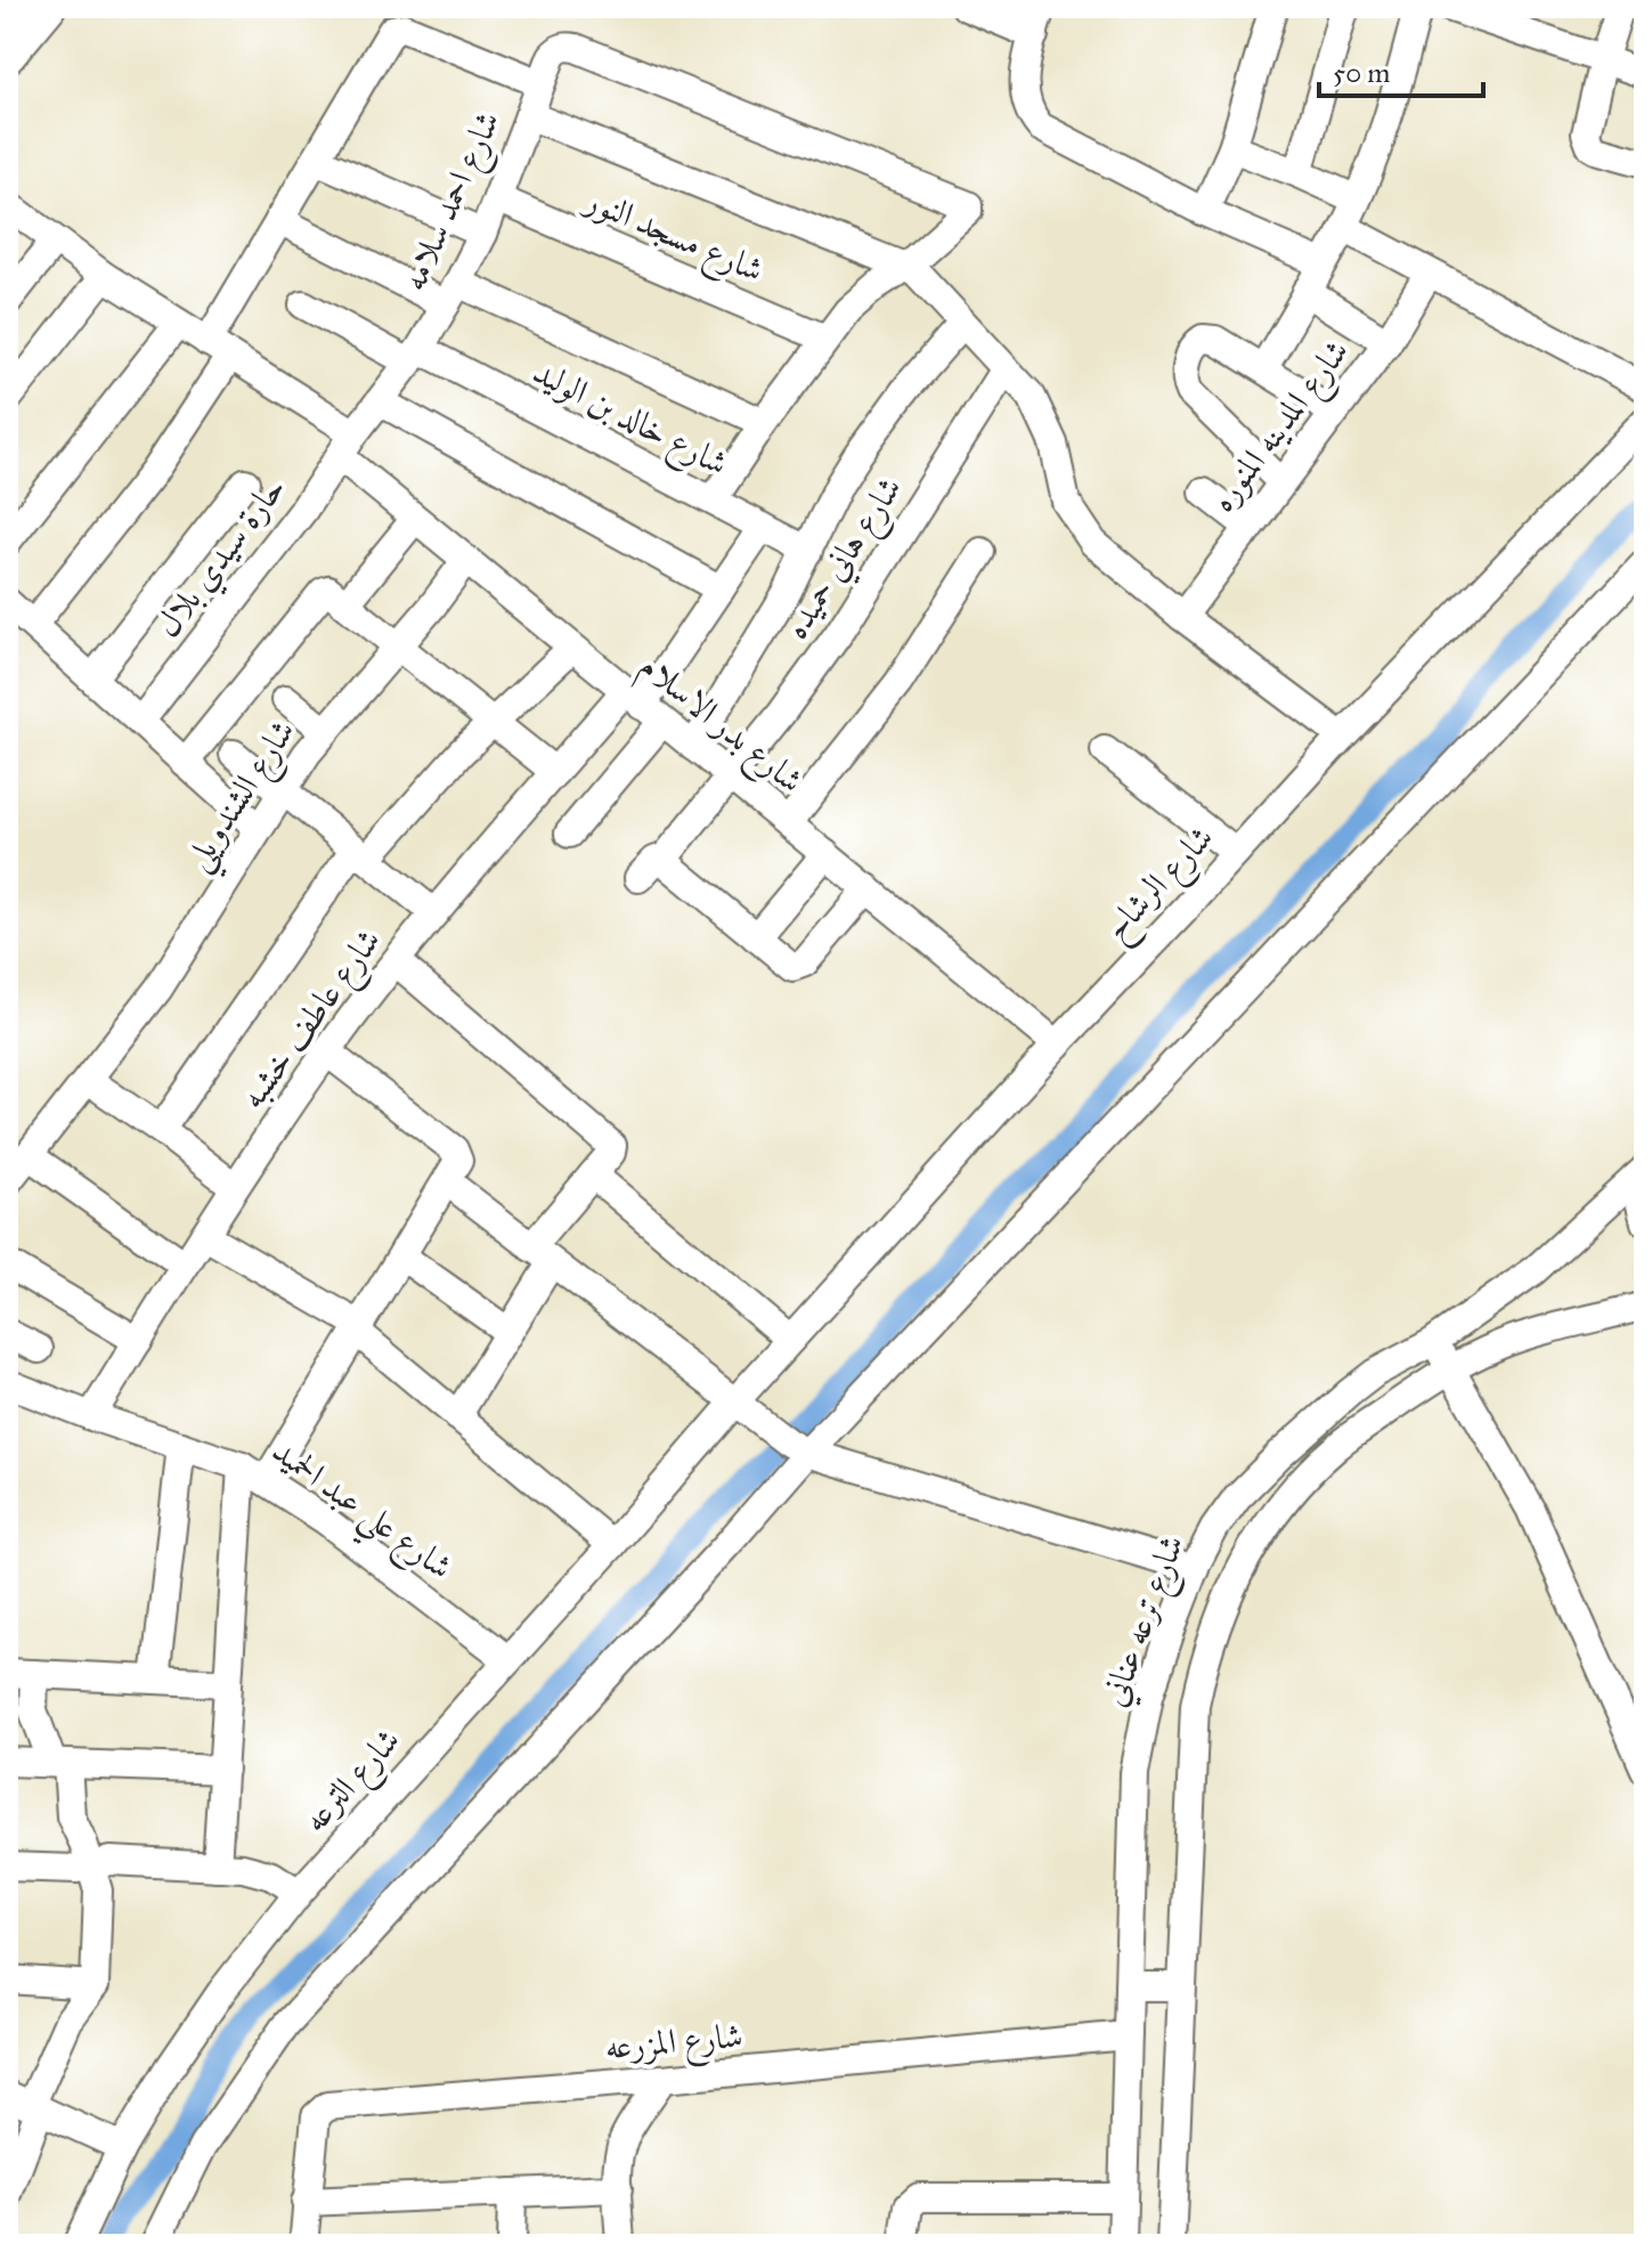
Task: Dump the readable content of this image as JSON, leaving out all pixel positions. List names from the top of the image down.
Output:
{
  "streets": {
    "street": [
      "شارع احمد سلامه",
      "شارع مسجد النور",
      "شارع خالد بن الوليد",
      "شارع المدينه المنوره",
      "حارة سيدي بلال",
      "شارع هاني حميده",
      "شارع بدر الاسلام",
      "شارع الشندويلي",
      "شارع الرشاح",
      "شارع عاطف خشبه",
      "شارع علي عبد الحميد",
      "شارع ترعه عناني",
      "شارع الترعه",
      "شارع المزرعه"
    ]
  },
  "crossings": [
    ["شارع احمد سلامه", "شارع مسجد النور"],
    ["شارع احمد سلامه", "شارع خالد بن الوليد"],
    ["شارع احمد سلامه", "حارة سيدي بلال"],
    ["شارع احمد سلامه", "شارع بدر الاسلام"],
    ["حارة سيدي بلال", "شارع بدر الاسلام"],
    ["شارع هاني حميده", "شارع بدر الاسلام"],
    ["شارع بدر الاسلام", "شارع الشندويلي"],
    ["شارع بدر الاسلام", "شارع الرشاح"],
    ["شارع بدر الاسلام", "شارع عاطف خشبه"],
    ["شارع الرشاح", "شارع الترعه"],
    ["شارع عاطف خشبه", "شارع علي عبد الحميد"],
    ["شارع علي عبد الحميد", "شارع الترعه"],
    ["شارع ترعه عناني", "شارع المزرعه"]
  ],
  "scale_bar": "50 m"
}
